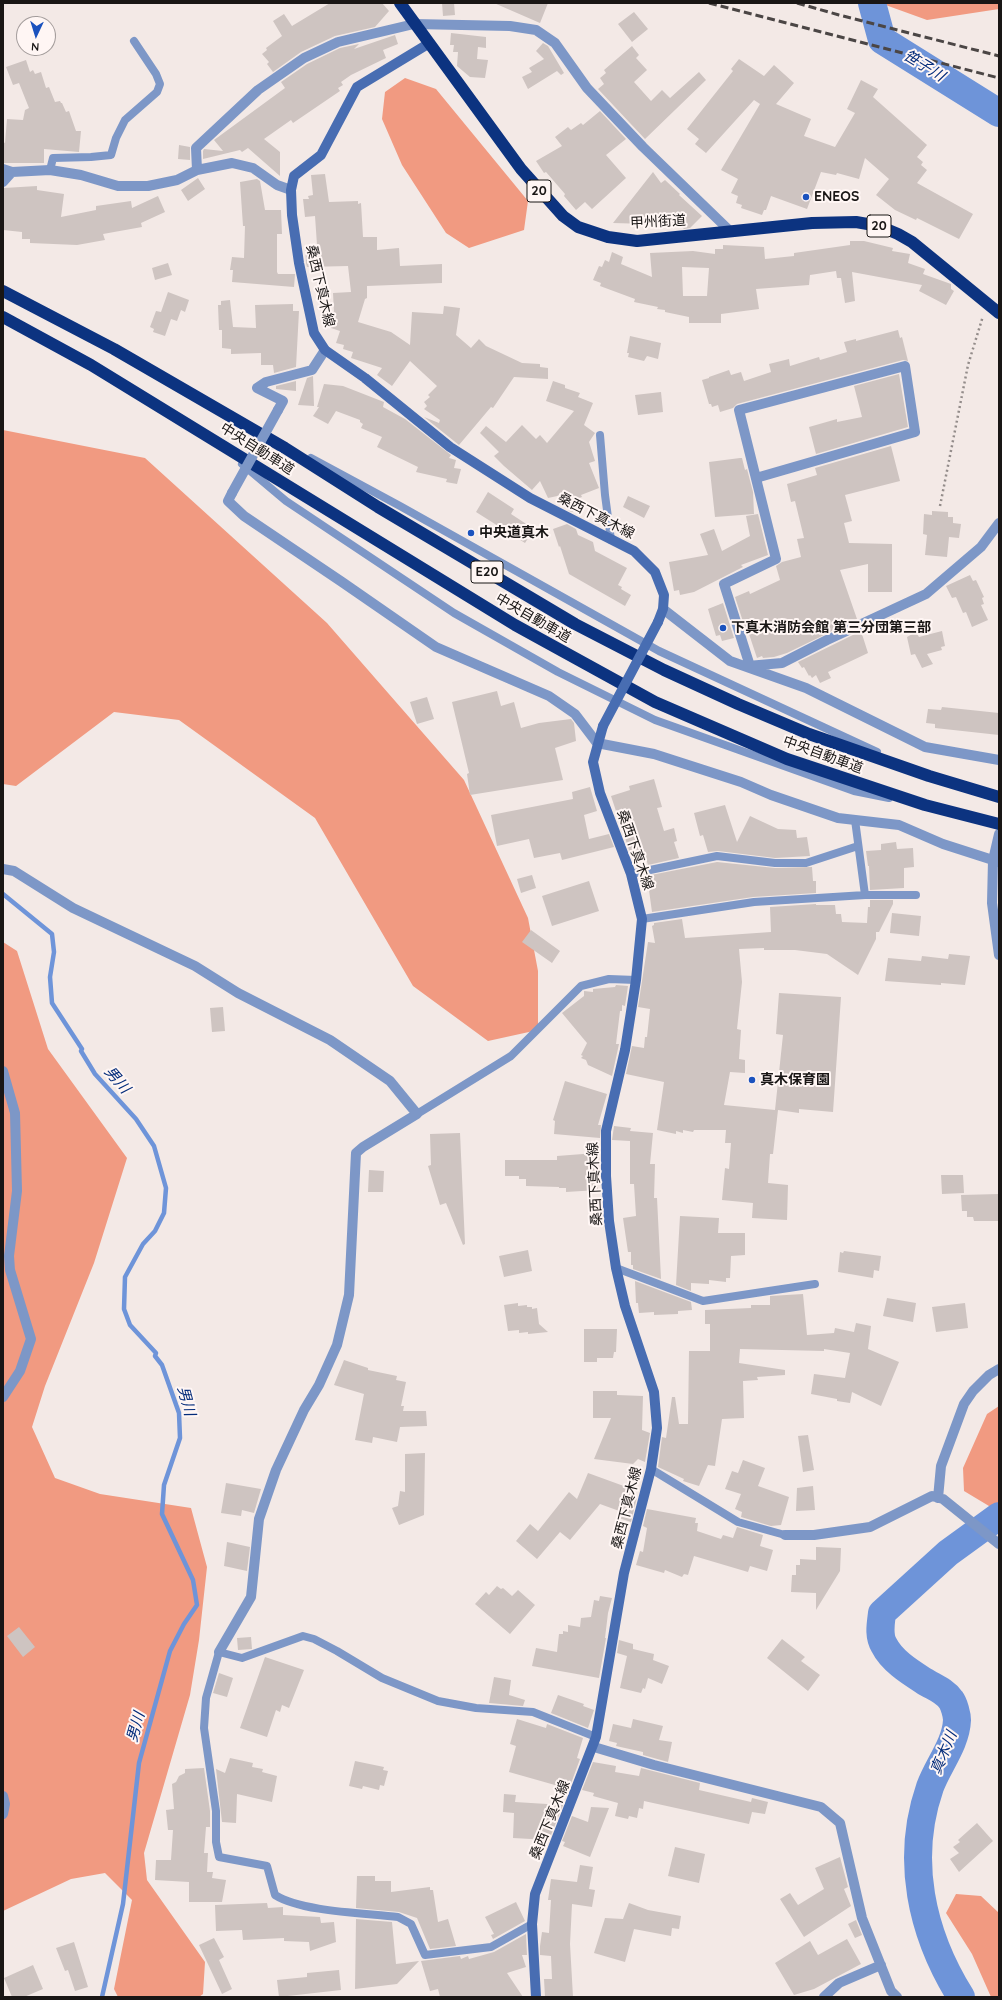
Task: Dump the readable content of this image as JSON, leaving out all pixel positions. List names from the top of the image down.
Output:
{
  "streets": {
    "highway": [
      "20",
      "甲州街道",
      "中央自動車道",
      "E20"
    ],
    "main road": ["桑西下真木線"]
  },
  "crossings": [
    ["甲州街道", "桑西下真木線"]
  ],
  "water": ["笹子川", "男川", "真木川"],
  "places": [
    "ENEOS",
    "中央道真木",
    "下真木消防会館 第三分団第三部",
    "真木保育園"
  ],
  "north": "bottom"
}
